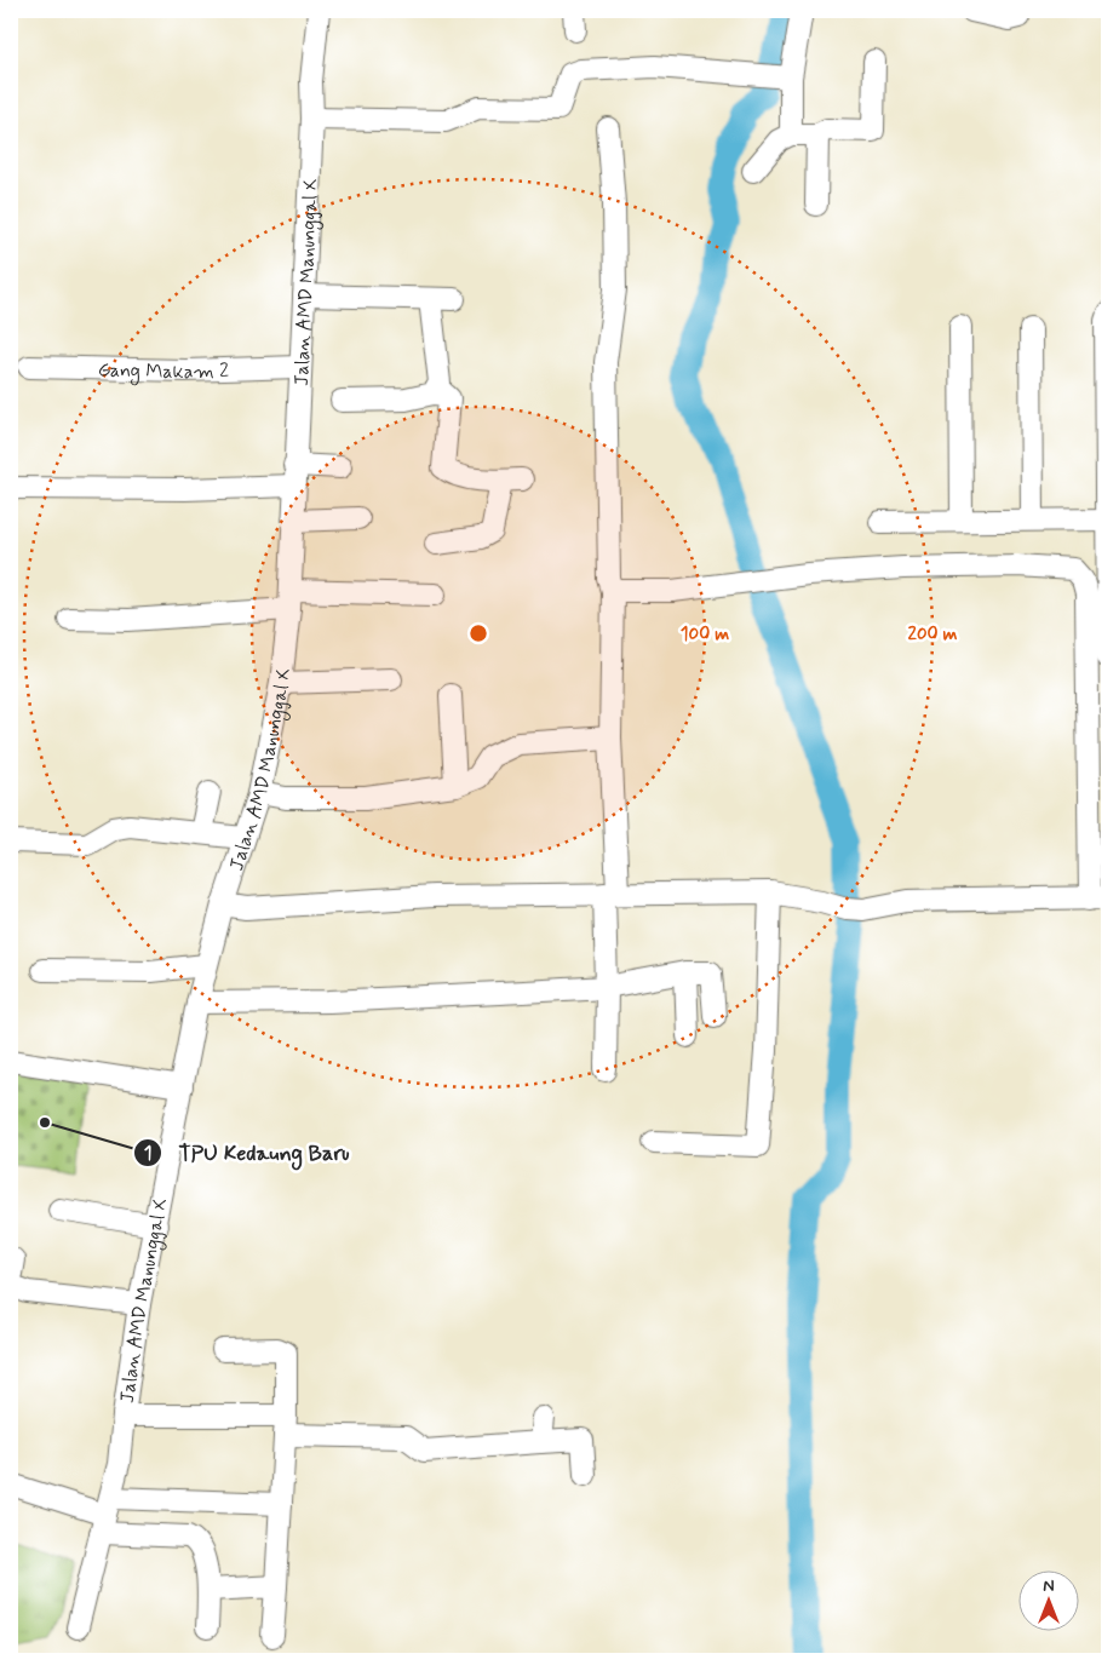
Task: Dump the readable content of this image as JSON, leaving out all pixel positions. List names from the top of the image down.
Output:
{
  "streets": {
    "street": ["Jalan AMD Manunggal X", "Gang Makam 2"]
  },
  "crossings": [
    ["Jalan AMD Manunggal X", "Gang Makam 2"]
  ],
  "places": ["TPU Kedaung Baru"],
  "north": "top",
  "rings": ["100 m", "200 m"]
}
